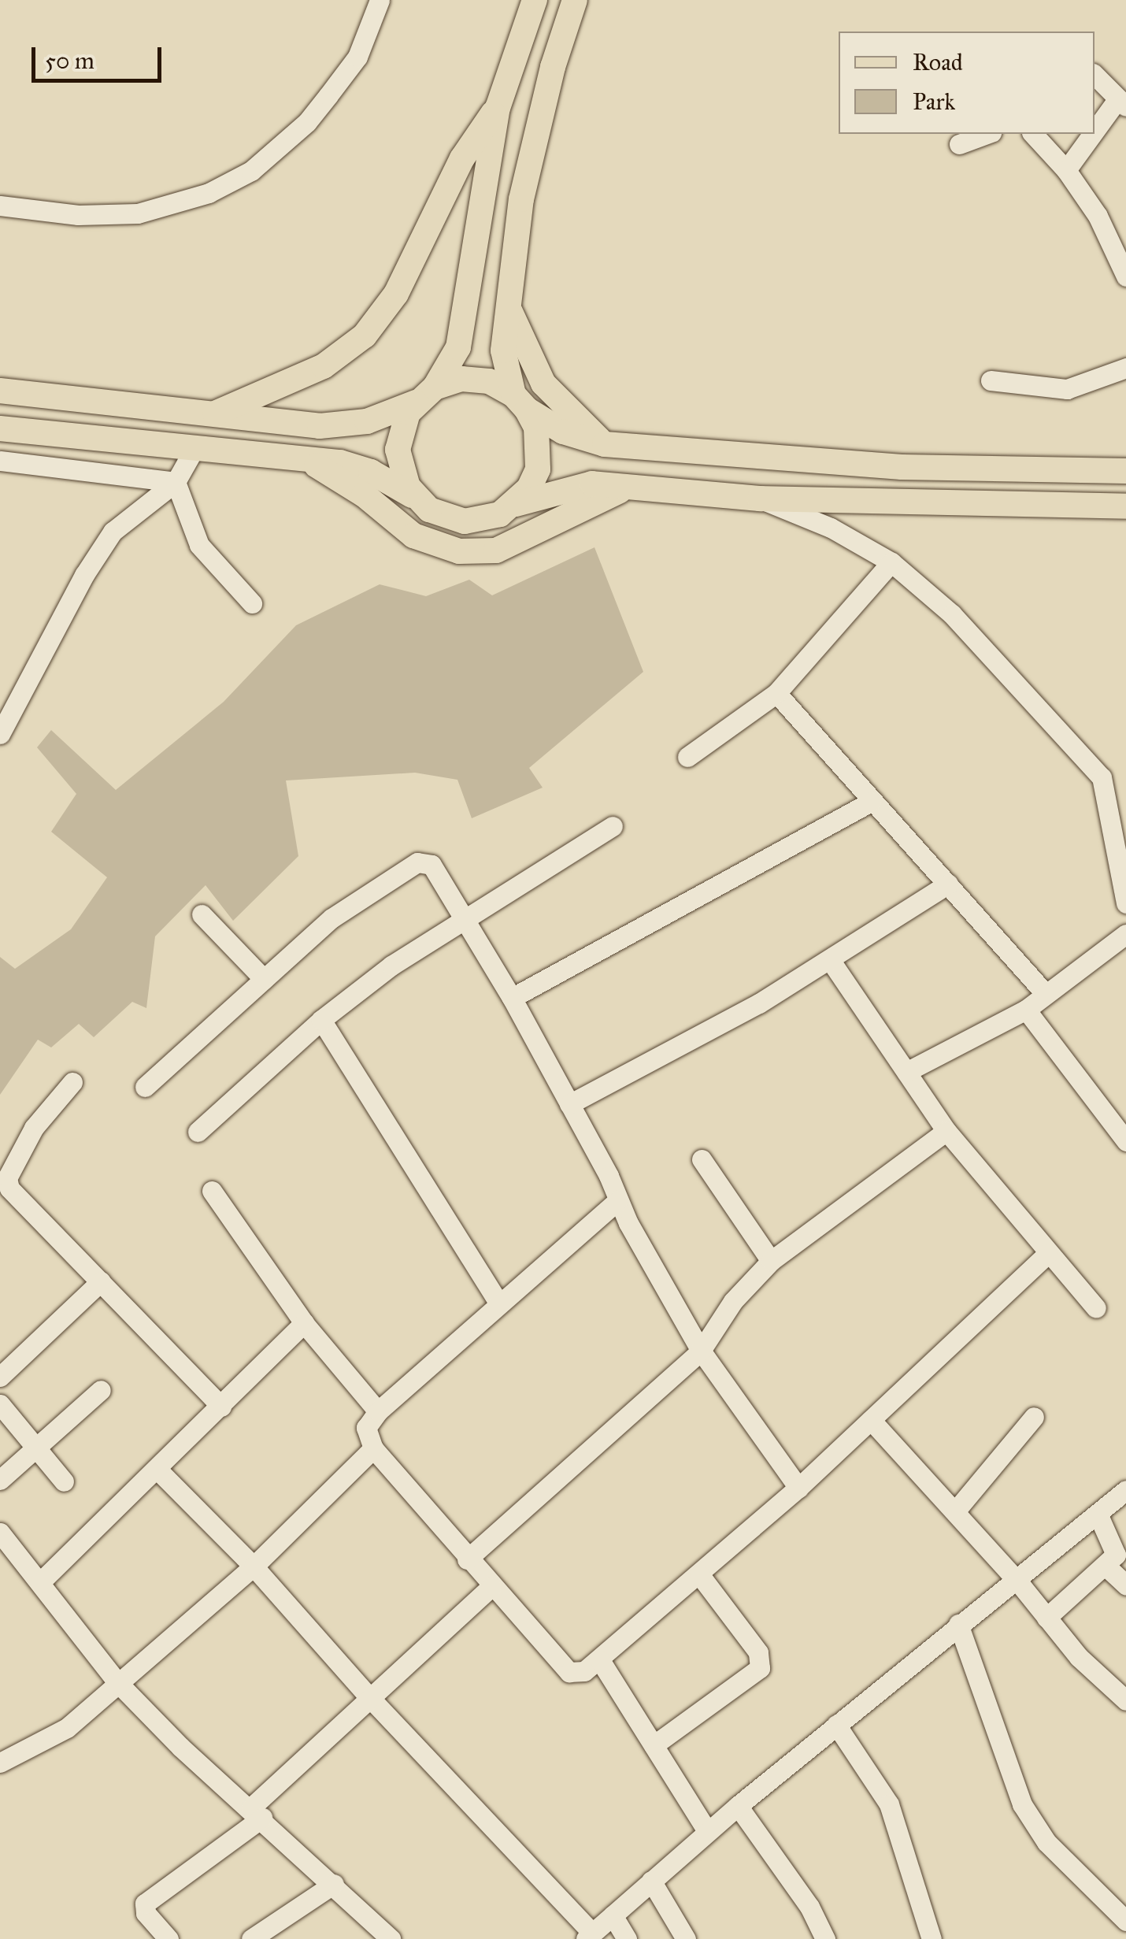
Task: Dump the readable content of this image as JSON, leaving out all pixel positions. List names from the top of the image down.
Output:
{
  "legend": ["Road", "Park"],
  "scale_bar": "50 m"
}
